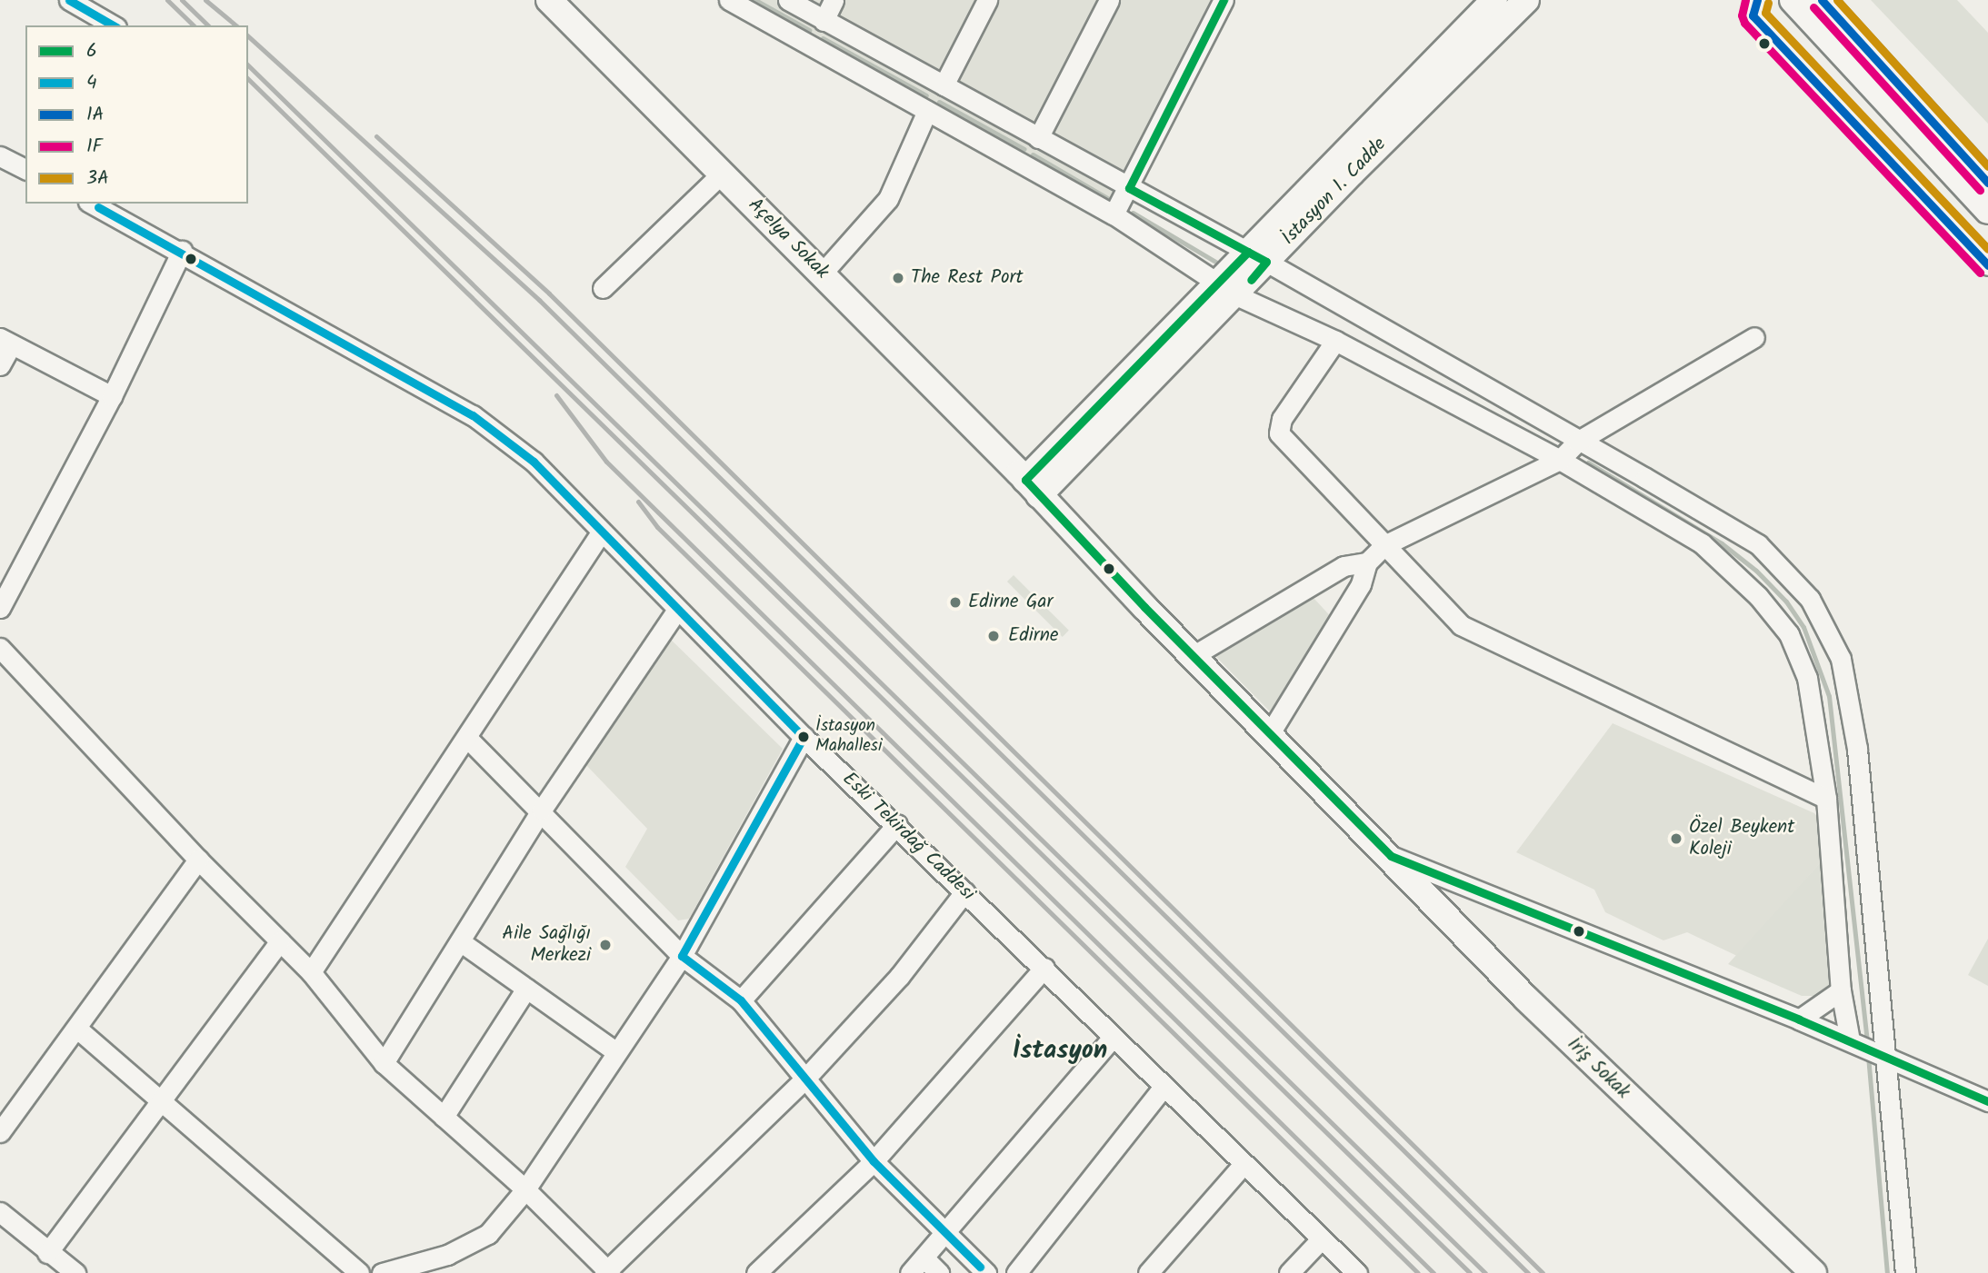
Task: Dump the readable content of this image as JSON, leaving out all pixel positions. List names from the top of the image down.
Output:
{
  "streets": {
    "main road": ["İstasyon 1. Cadde", "Açelya Sokak", "İriş Sokak"],
    "street": ["Eski Tekirdağ Caddesi"]
  },
  "crossings": [
    ["İstasyon 1. Cadde", "Açelya Sokak"],
    ["Açelya Sokak", "İriş Sokak"]
  ],
  "districts": ["İstasyon"],
  "places": [
    "The Rest Port",
    "Edirne Gar",
    "Edirne",
    "İstasyon Mahallesi",
    "Özel Beykent Koleji",
    "Aile Sağlığı Merkezi"
  ],
  "lines": [
    "transit line 6",
    "transit line 4",
    "transit line 1A",
    "transit line 1F",
    "transit line 3A"
  ],
  "legend": [
    "6",
    "4",
    "1A",
    "1F",
    "3A"
  ]
}
